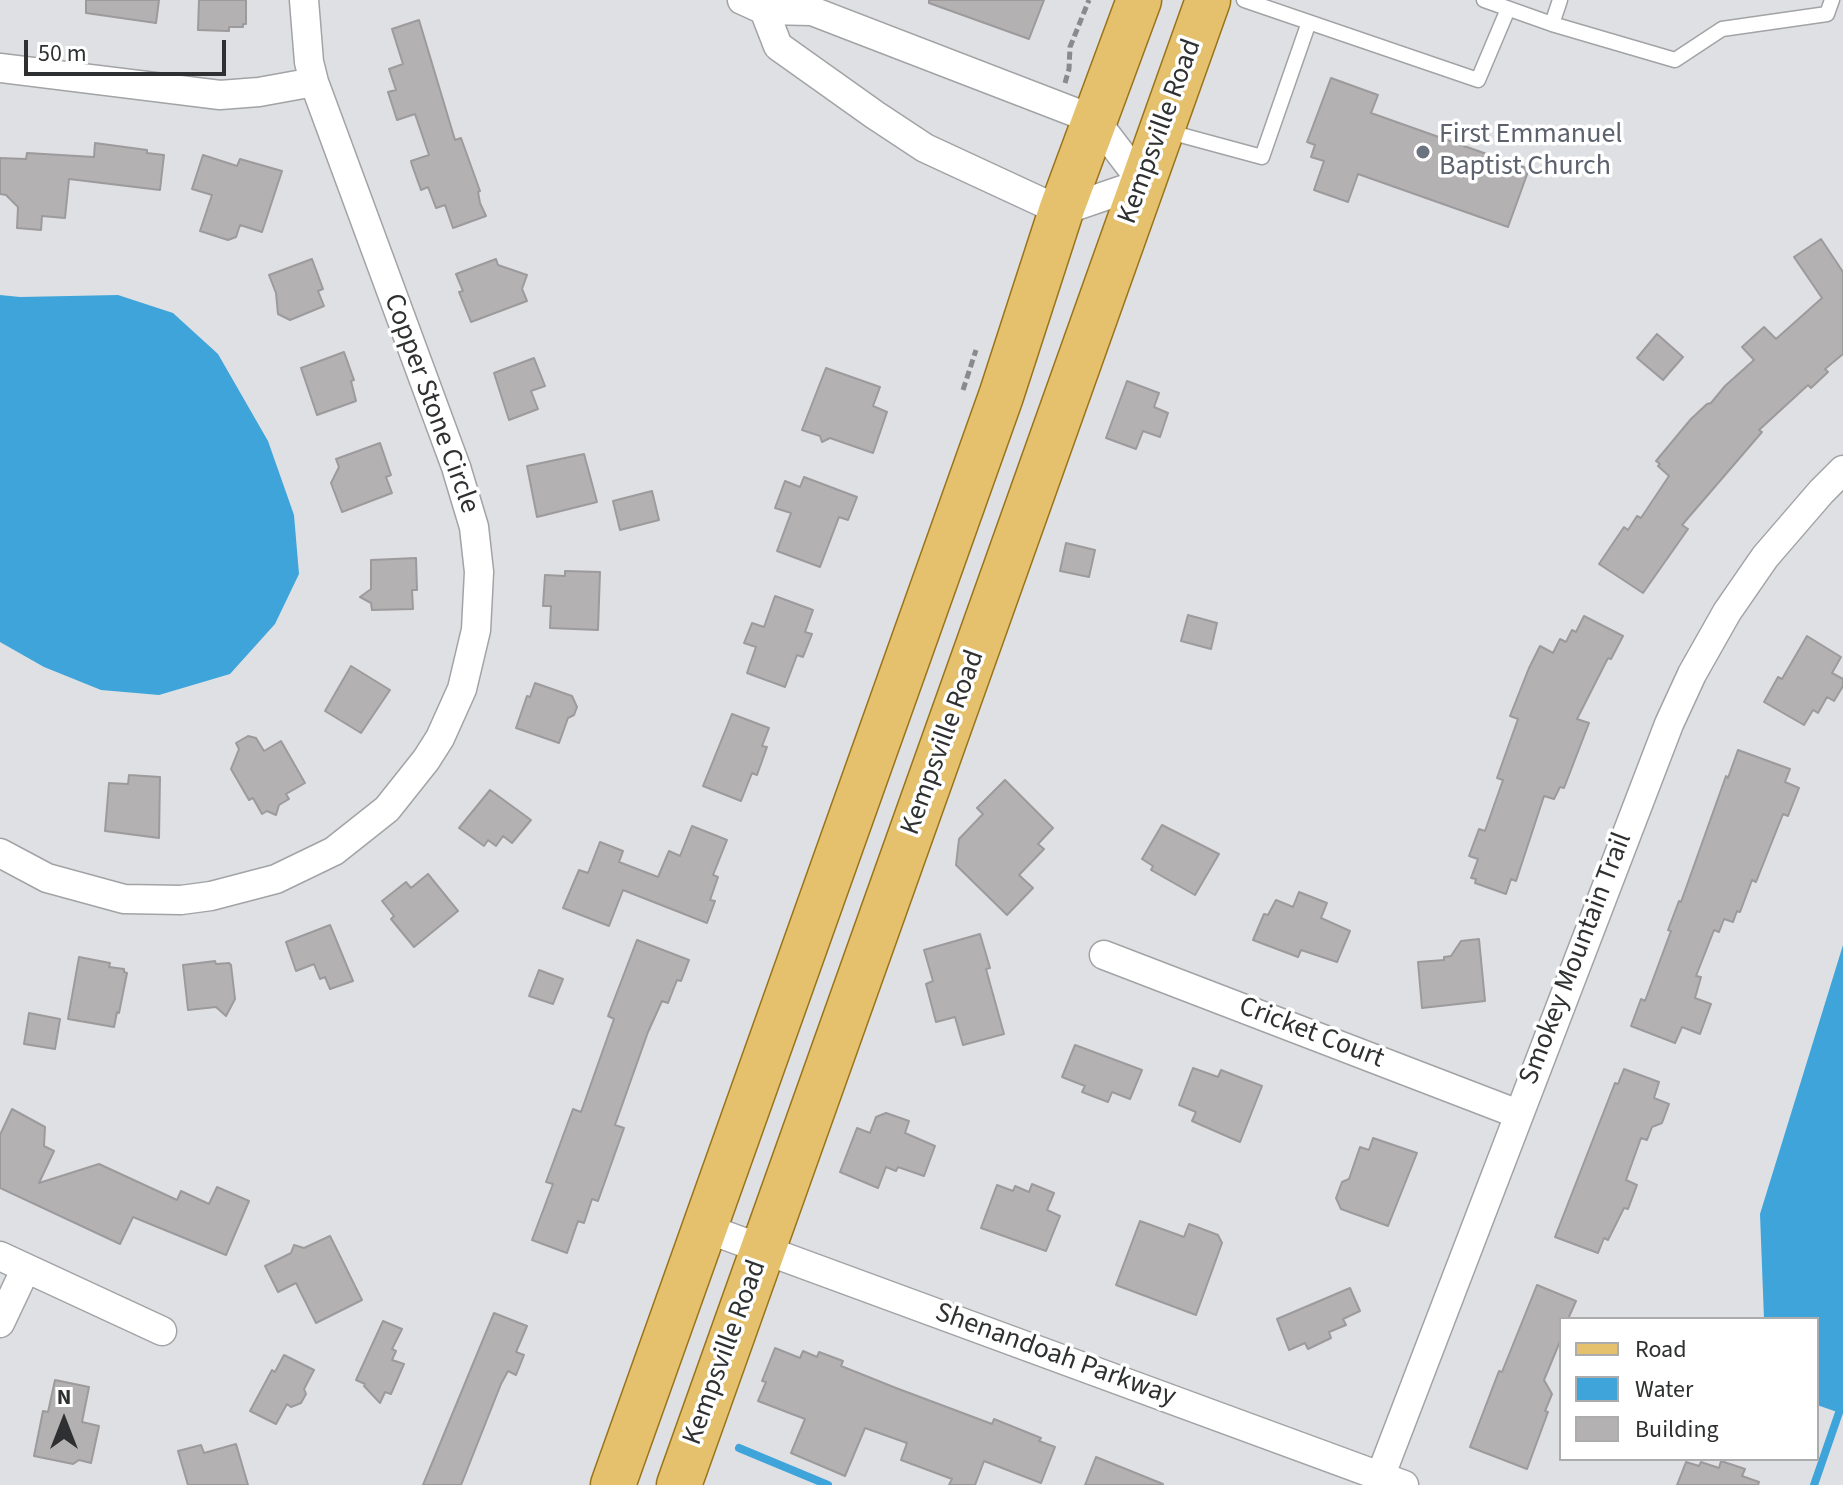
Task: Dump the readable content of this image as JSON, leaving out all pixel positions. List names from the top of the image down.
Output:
{
  "streets": {
    "main road": ["Kempsville Road"],
    "street": [
      "Copper Stone Circle",
      "Smokey Mountain Trail",
      "Cricket Court",
      "Shenandoah Parkway"
    ]
  },
  "crossings": [
    ["Kempsville Road", "Shenandoah Parkway"],
    ["Smokey Mountain Trail", "Cricket Court"],
    ["Smokey Mountain Trail", "Shenandoah Parkway"]
  ],
  "places": ["First Emmanuel Baptist Church"],
  "legend": ["Road", "Water", "Building"],
  "scale_bar": "50 m",
  "north": "top"
}
